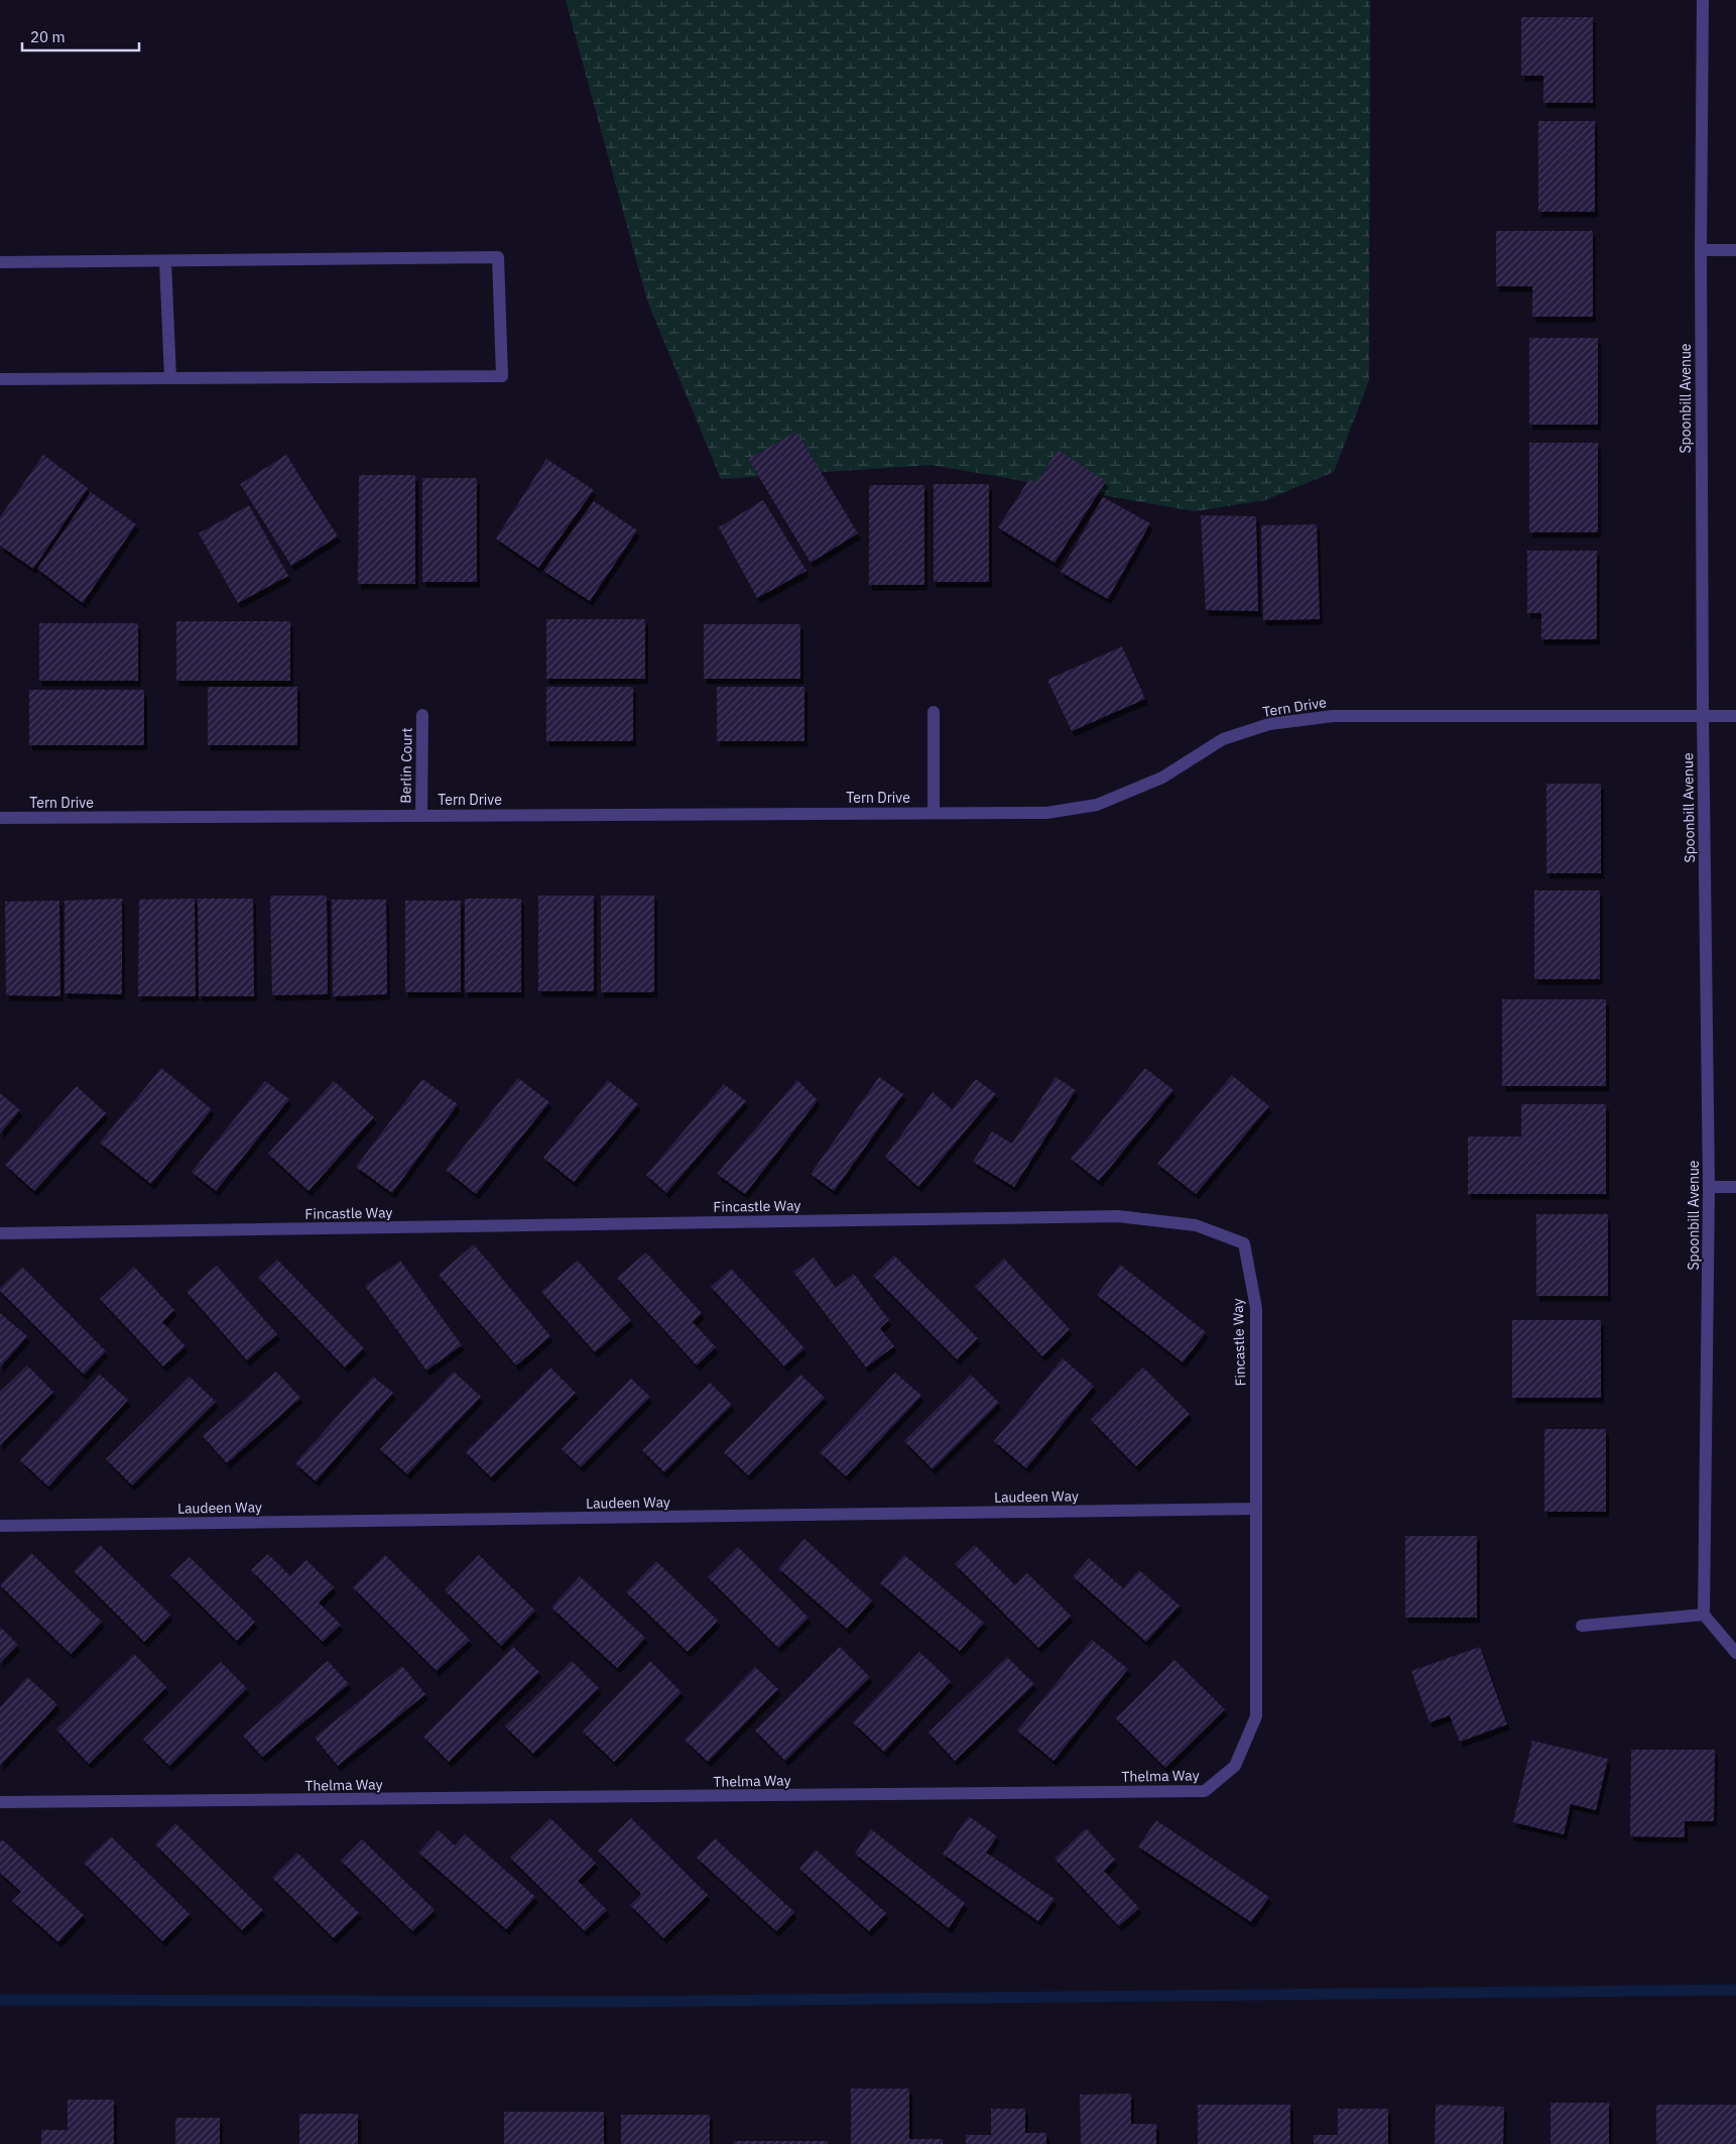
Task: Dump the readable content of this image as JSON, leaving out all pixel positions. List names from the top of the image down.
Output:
{
  "streets": {
    "street": [
      "Spoonbill Avenue",
      "Tern Drive",
      "Berlin Court",
      "Fincastle Way",
      "Laudeen Way",
      "Thelma Way"
    ]
  },
  "crossings": [
    ["Spoonbill Avenue", "Tern Drive"],
    ["Tern Drive", "Berlin Court"],
    ["Fincastle Way", "Laudeen Way"],
    ["Fincastle Way", "Thelma Way"],
    ["Laudeen Way", "Thelma Way"]
  ],
  "scale_bar": "20 m"
}
